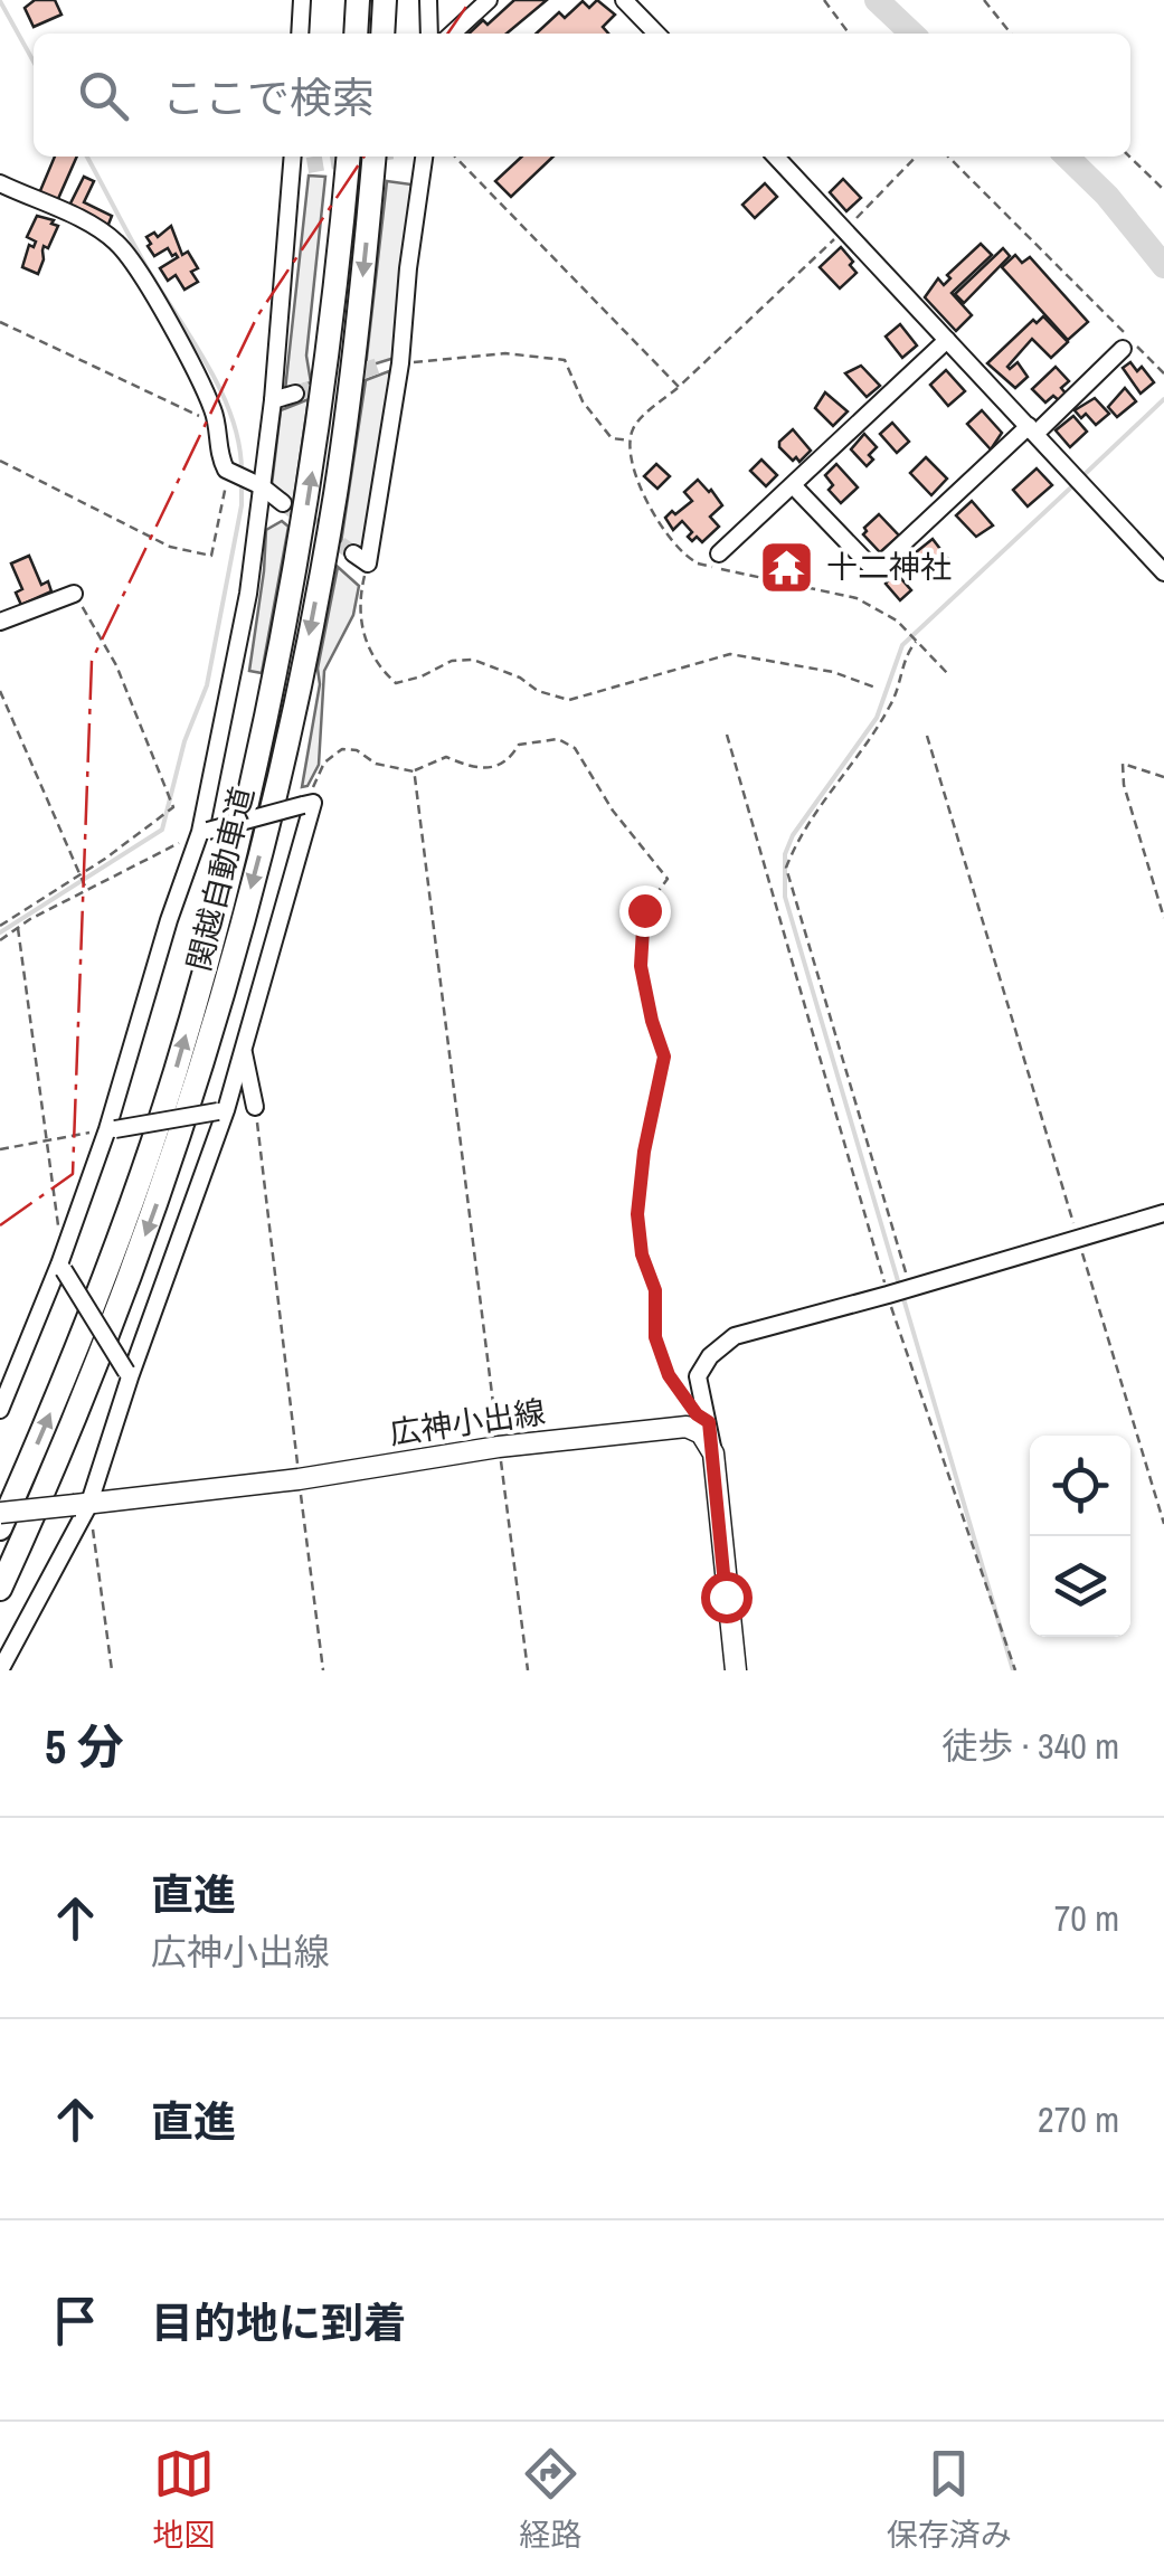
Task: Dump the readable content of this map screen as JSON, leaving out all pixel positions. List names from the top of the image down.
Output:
{
  "streets": {
    "highway": ["関越自動車道"],
    "main road": ["広神小出線"]
  },
  "places": {
    "temple": ["十二神社"]
  },
  "page": {
    "search": "ここで検索",
    "heading": ["5 分", "徒歩 · 340 m"],
    "list": [
      ["直進", "広神小出線", "70 m"],
      ["直進", "270 m"],
      "目的地に到着"
    ],
    "nav": ["地図", "経路", "保存済み"]
  }
}
